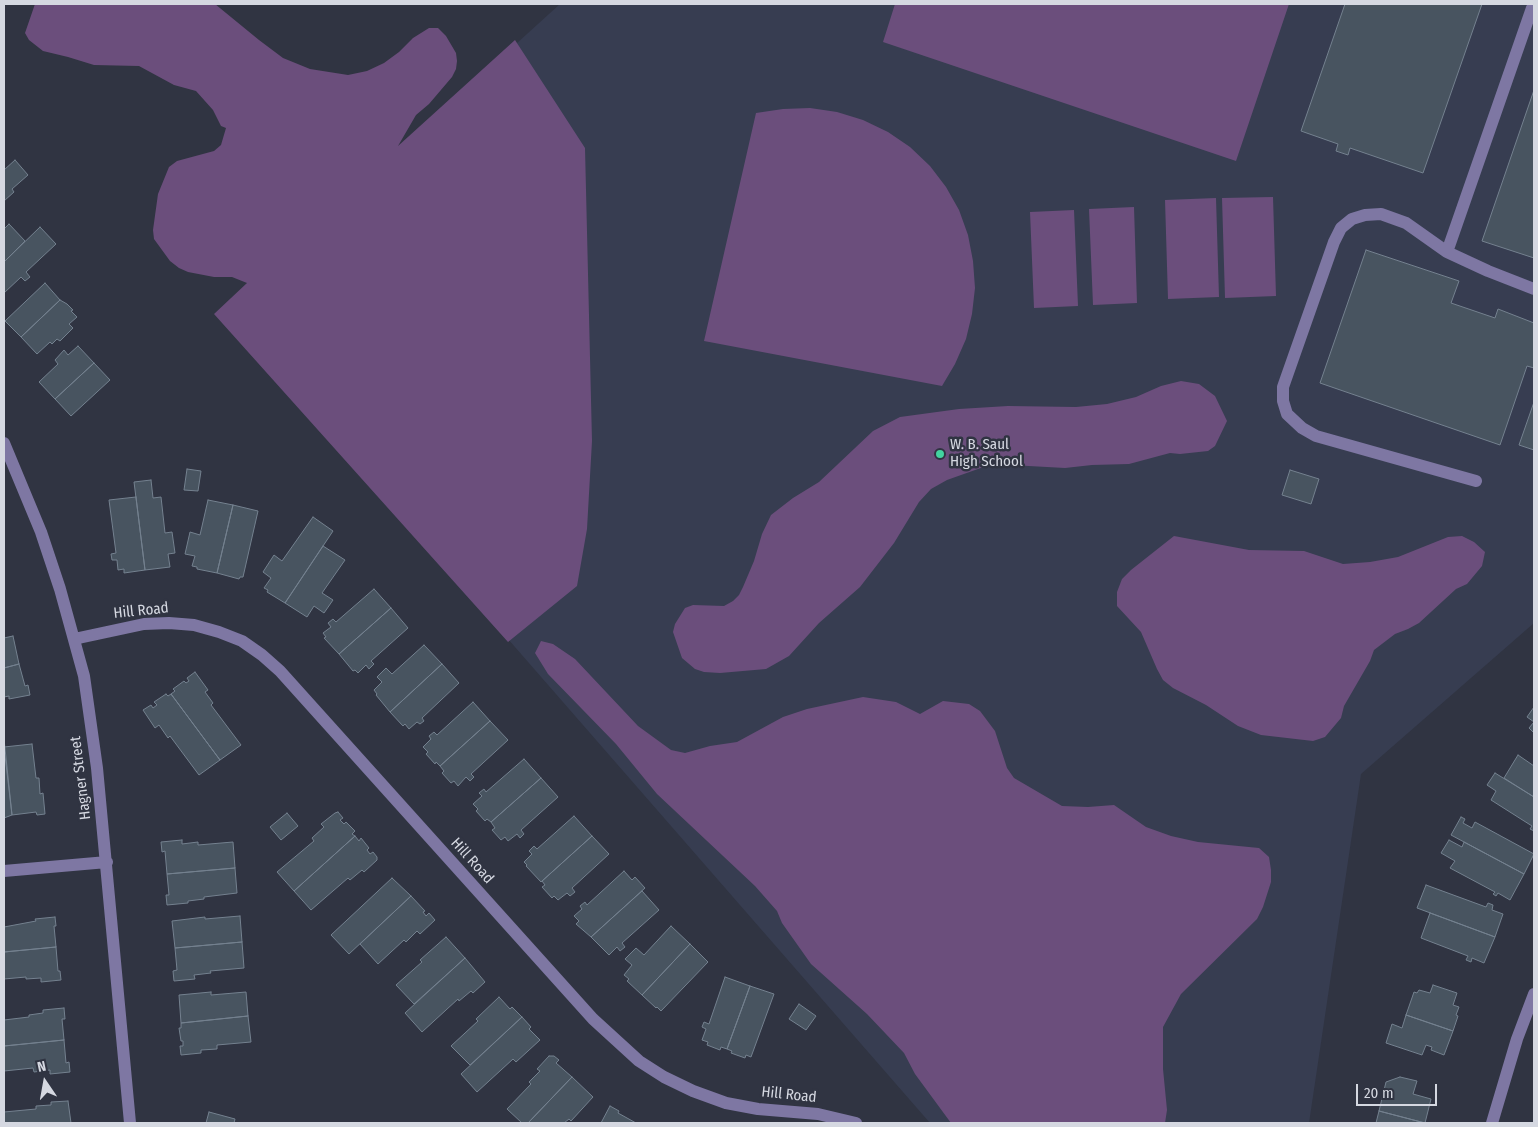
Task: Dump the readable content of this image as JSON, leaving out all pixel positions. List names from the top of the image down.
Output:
{
  "streets": {
    "street": ["Hill Road", "Hagner Street"]
  },
  "crossings": [
    ["Hill Road", "Hagner Street"]
  ],
  "places": ["W. B. Saul High School"],
  "scale_bar": "20 m",
  "north": "top"
}
